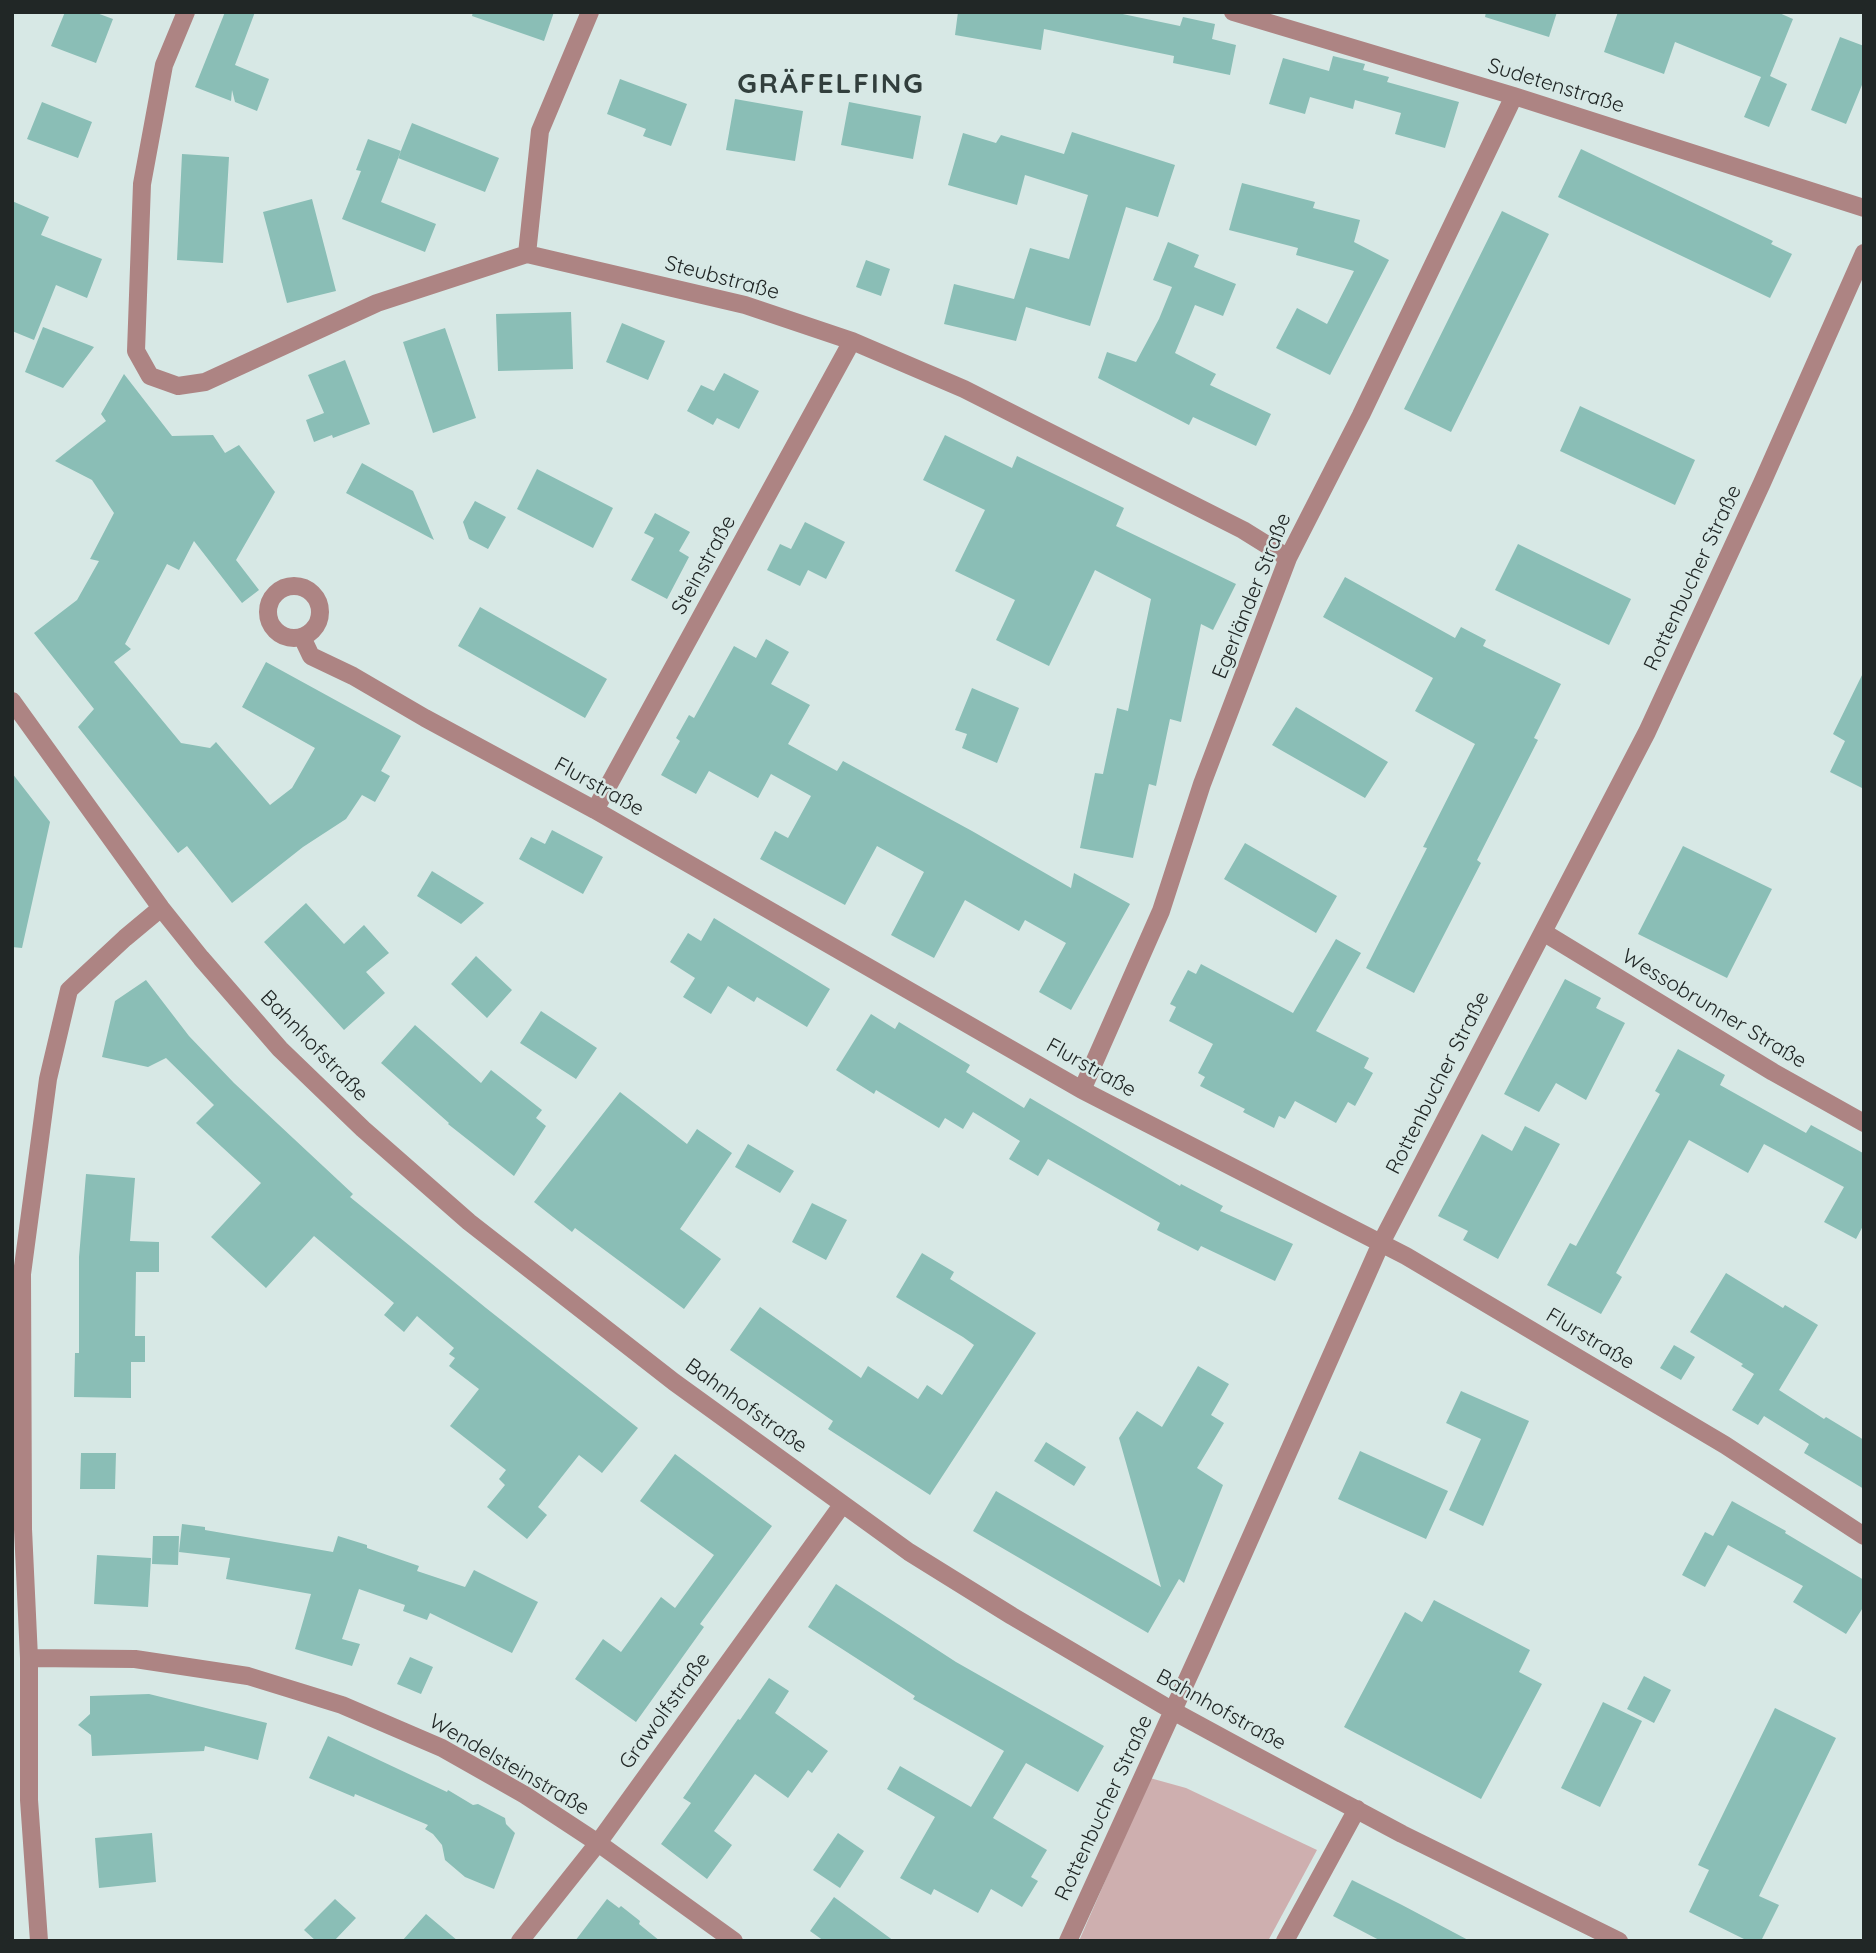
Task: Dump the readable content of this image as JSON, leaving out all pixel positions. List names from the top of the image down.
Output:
{
  "streets": {
    "street": [
      "Sudetenstraße",
      "Steubstraße",
      "Steinstraße",
      "Rottenbucher Straße",
      "Egerländer Straße",
      "Flurstraße",
      "Wessobrunner Straße",
      "Bahnhofstraße",
      "Grawolfstraße",
      "Wendelsteinstraße"
    ]
  },
  "crossings": [
    ["Sudetenstraße", "Egerländer Straße"],
    ["Steubstraße", "Steinstraße"],
    ["Steubstraße", "Egerländer Straße"],
    ["Steinstraße", "Flurstraße"],
    ["Rottenbucher Straße", "Flurstraße"],
    ["Rottenbucher Straße", "Wessobrunner Straße"],
    ["Rottenbucher Straße", "Bahnhofstraße"],
    ["Egerländer Straße", "Flurstraße"],
    ["Bahnhofstraße", "Grawolfstraße"],
    ["Grawolfstraße", "Wendelsteinstraße"]
  ],
  "districts": ["GRÄFELFING"]
}
